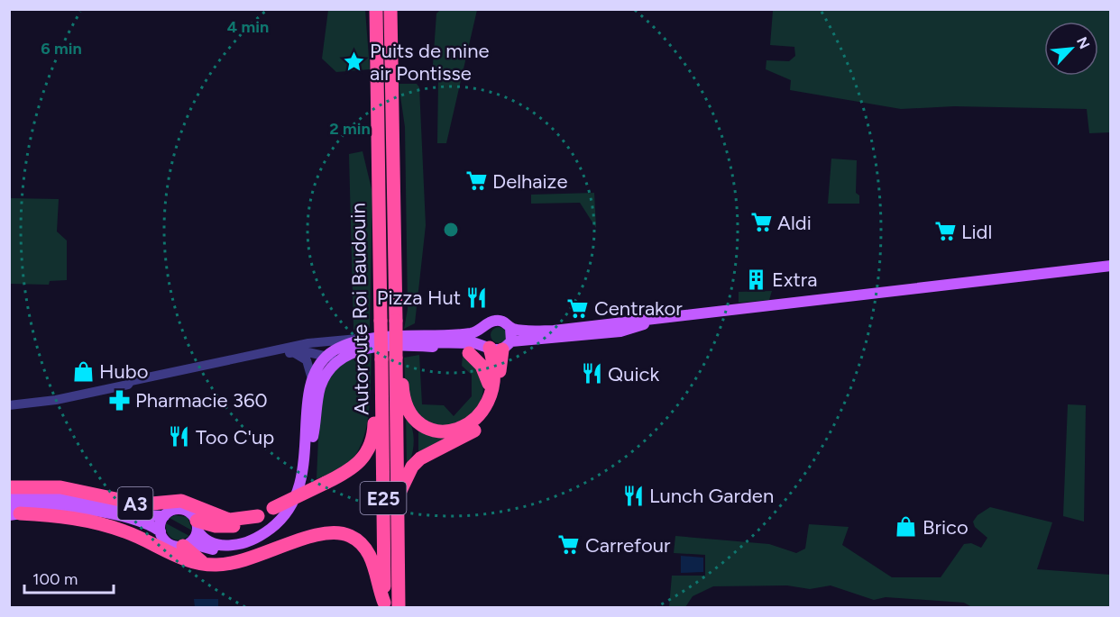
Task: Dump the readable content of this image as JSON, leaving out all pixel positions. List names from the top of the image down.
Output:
{
  "streets": {
    "highway": ["Autoroute Roi Baudouin", "E25", "A3"]
  },
  "crossings": [
    ["Autoroute Roi Baudouin", "A3"]
  ],
  "places": {
    "place": ["Puits de mine air Pontisse"],
    "supermarket": [
      "Delhaize",
      "Aldi",
      "Lidl",
      "Centrakor",
      "Carrefour"
    ],
    "building": ["Extra"],
    "restaurant": [
      "Pizza Hut",
      "Quick",
      "Too C'up",
      "Lunch Garden"
    ],
    "shop": ["Hubo", "Brico"],
    "pharmacy": ["Pharmacie 360"]
  },
  "scale_bar": "100 m",
  "north": "top right",
  "rings": ["4 min", "6 min", "2 min"]
}
